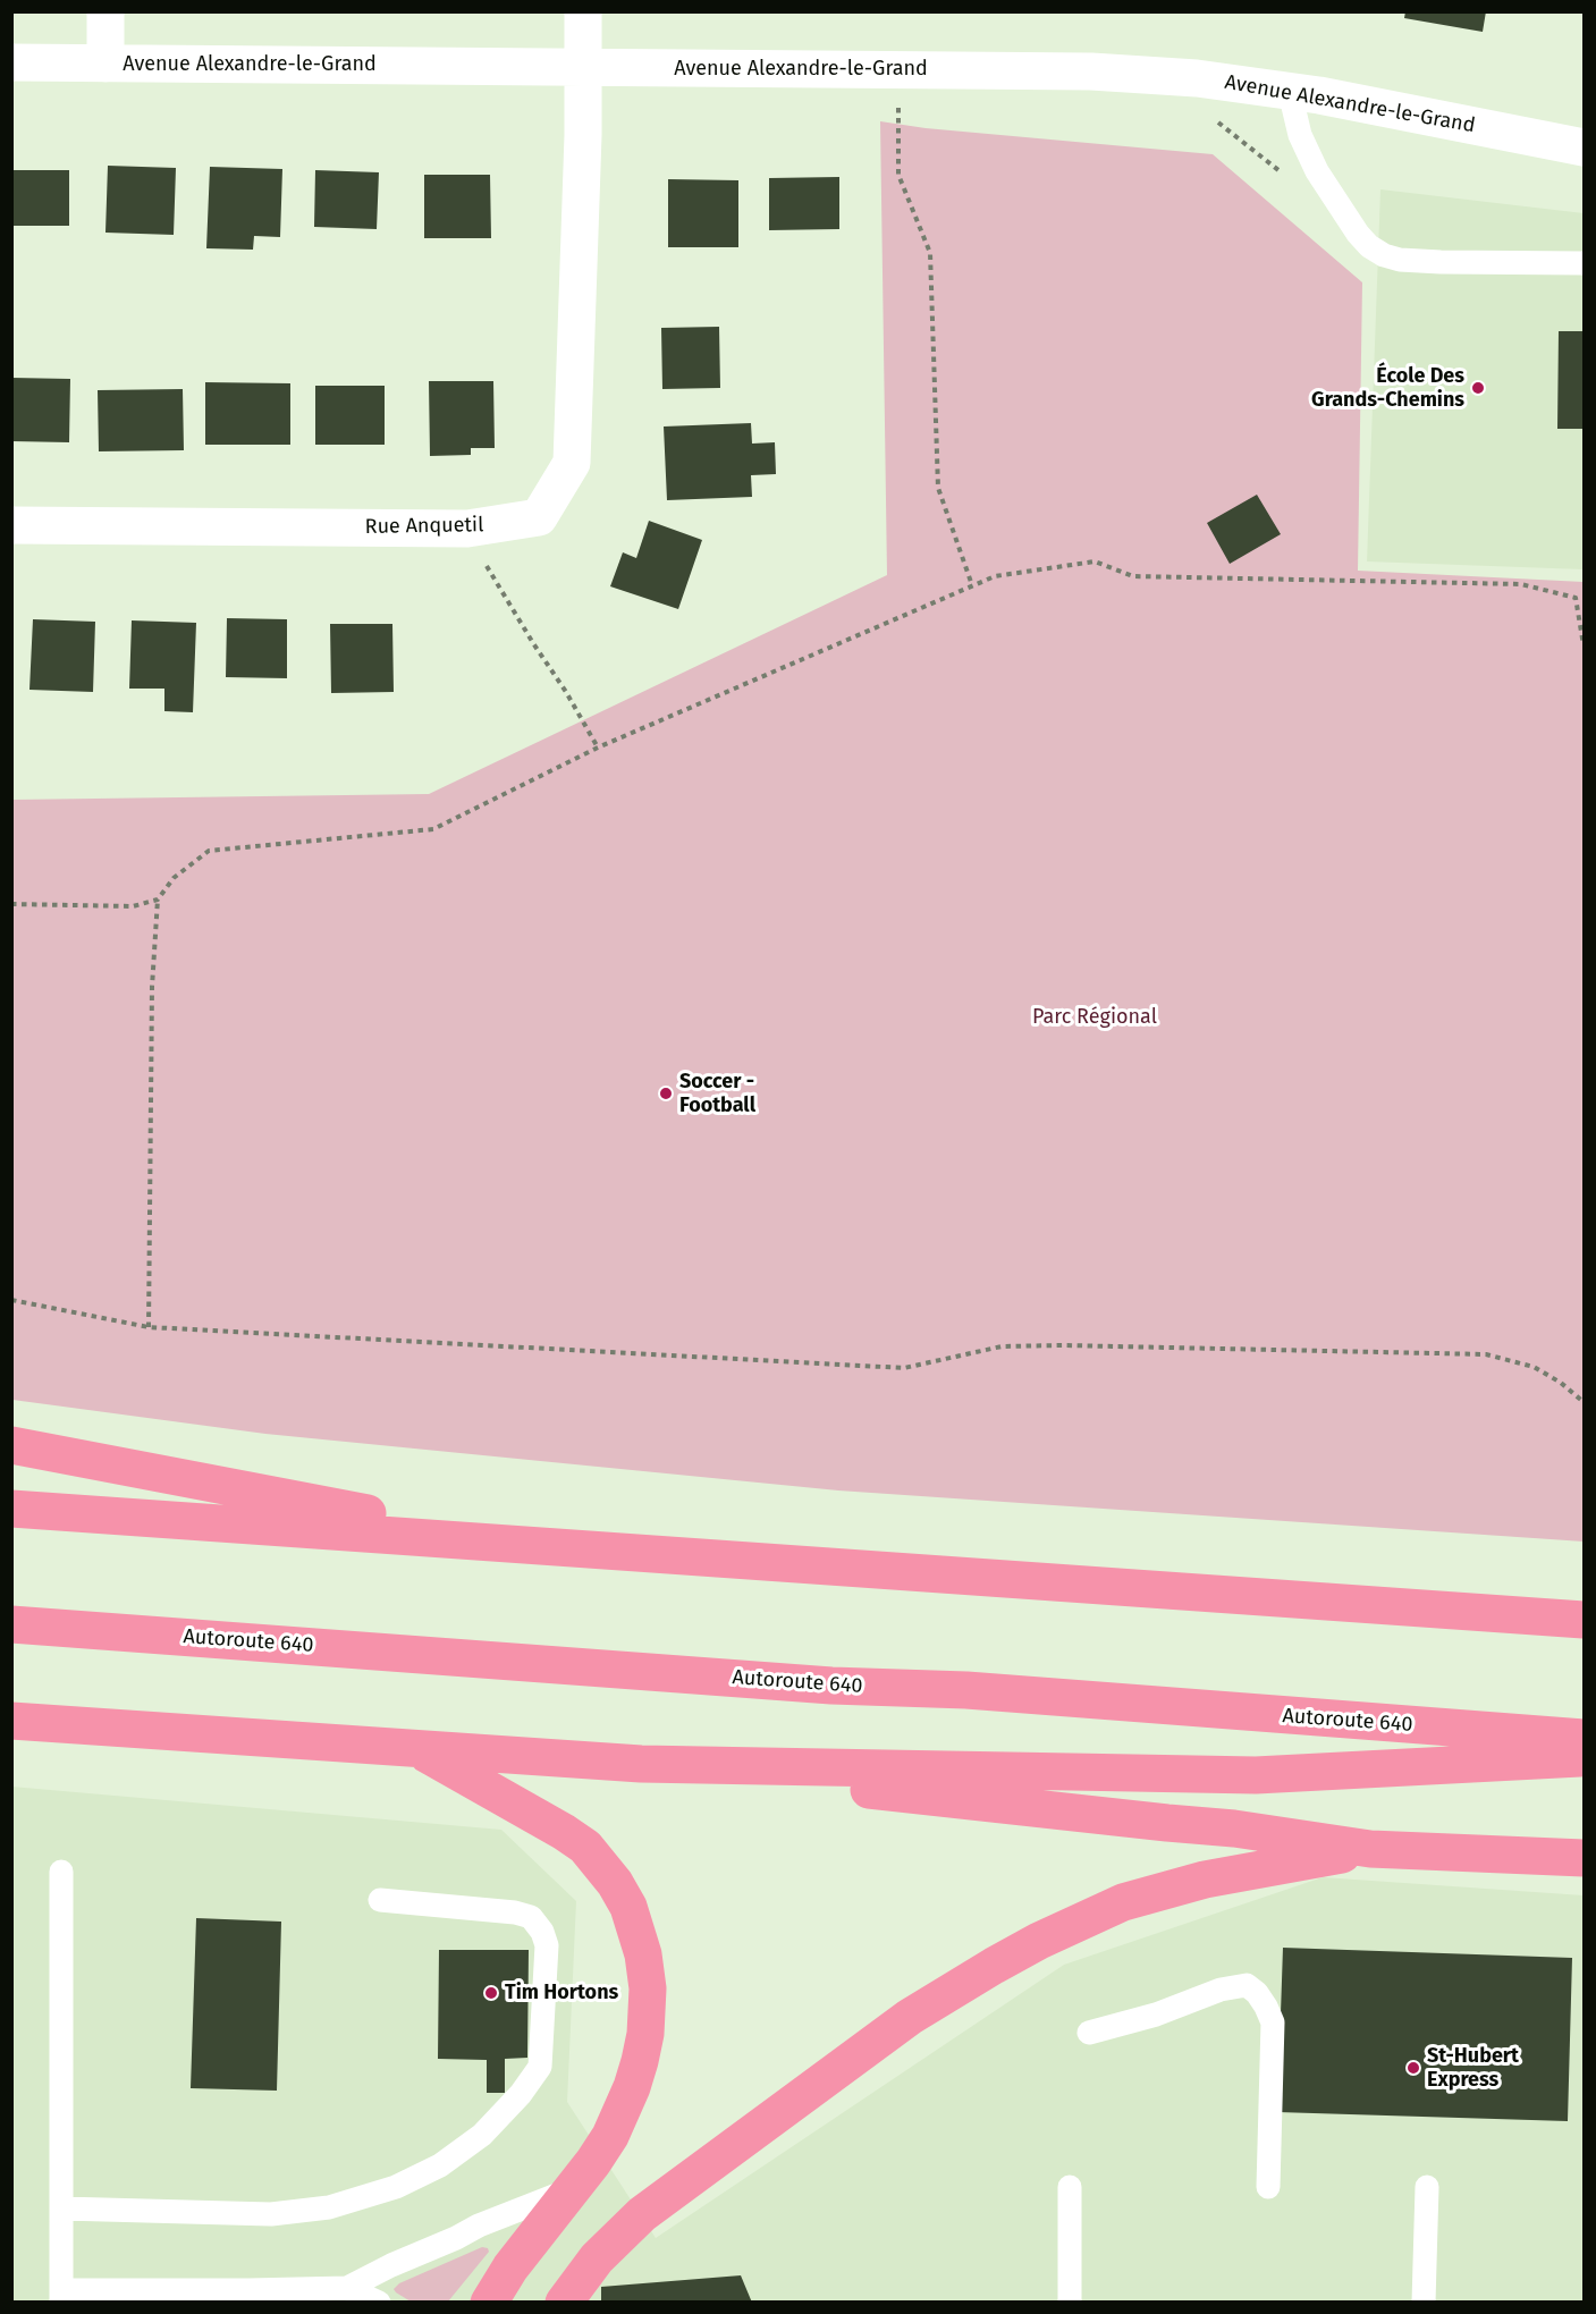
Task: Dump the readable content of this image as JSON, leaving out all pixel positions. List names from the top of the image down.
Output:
{
  "streets": {
    "highway": ["Autoroute 640"],
    "street": ["Avenue Alexandre-le-Grand", "Rue Anquetil"]
  },
  "crossings": [
    ["Avenue Alexandre-le-Grand", "Rue Anquetil"]
  ],
  "parks": ["Parc Régional"],
  "places": [
    "École Des Grands-Chemins",
    "Soccer - Football",
    "Tim Hortons",
    "St-Hubert Express"
  ]
}
